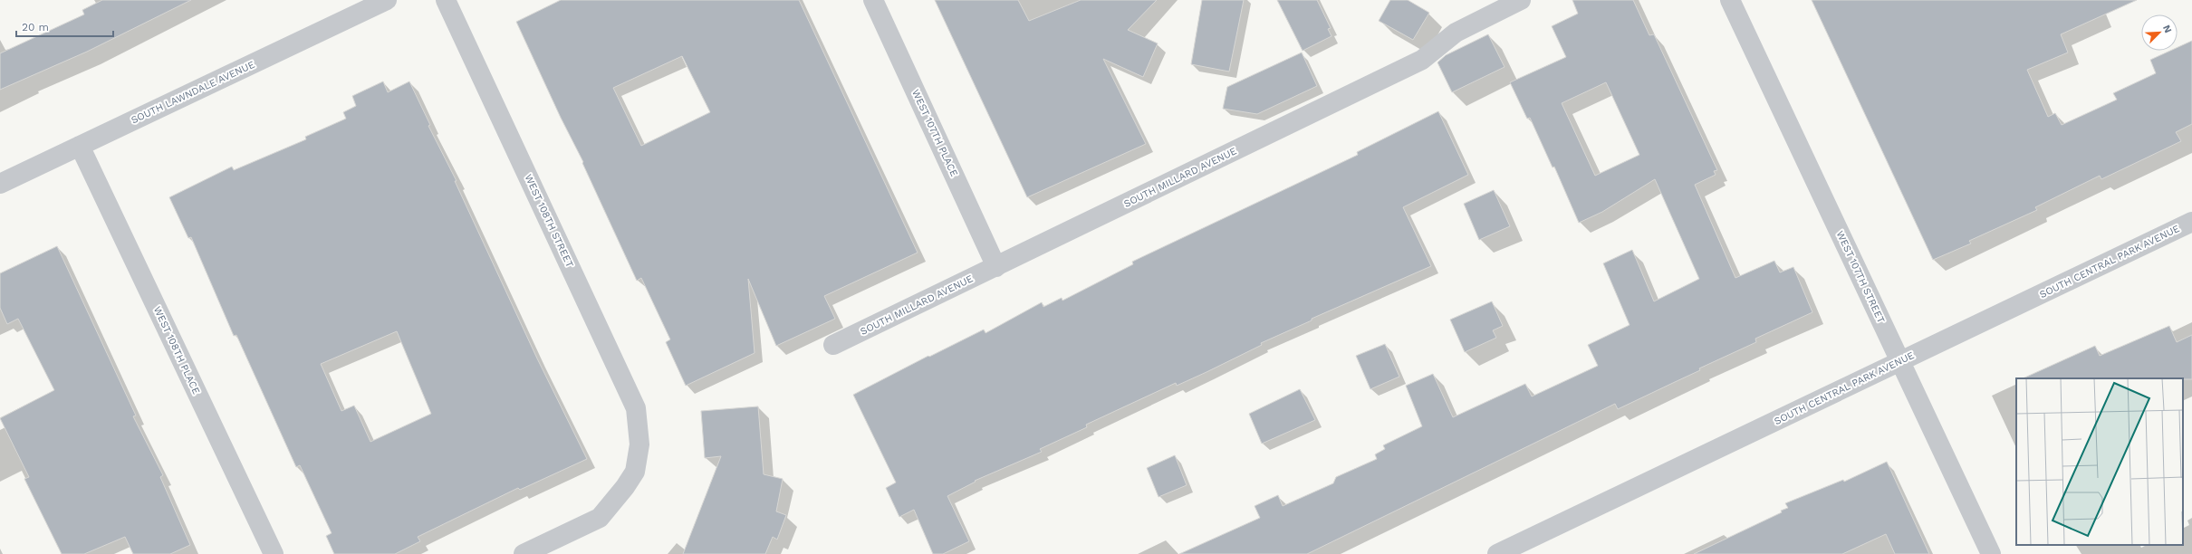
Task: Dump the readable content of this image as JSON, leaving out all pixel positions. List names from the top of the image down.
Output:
{
  "streets": {
    "street": [
      "SOUTH LAWNDALE AVENUE",
      "WEST 107TH PLACE",
      "SOUTH MILLARD AVENUE",
      "WEST 108TH STREET",
      "SOUTH CENTRAL PARK AVENUE",
      "WEST 107TH STREET",
      "WEST 108TH PLACE"
    ]
  },
  "crossings": [
    ["SOUTH LAWNDALE AVENUE", "WEST 108TH PLACE"],
    ["WEST 107TH PLACE", "SOUTH MILLARD AVENUE"],
    ["SOUTH CENTRAL PARK AVENUE", "WEST 107TH STREET"]
  ],
  "scale_bar": "20 m",
  "north": "top right"
}
